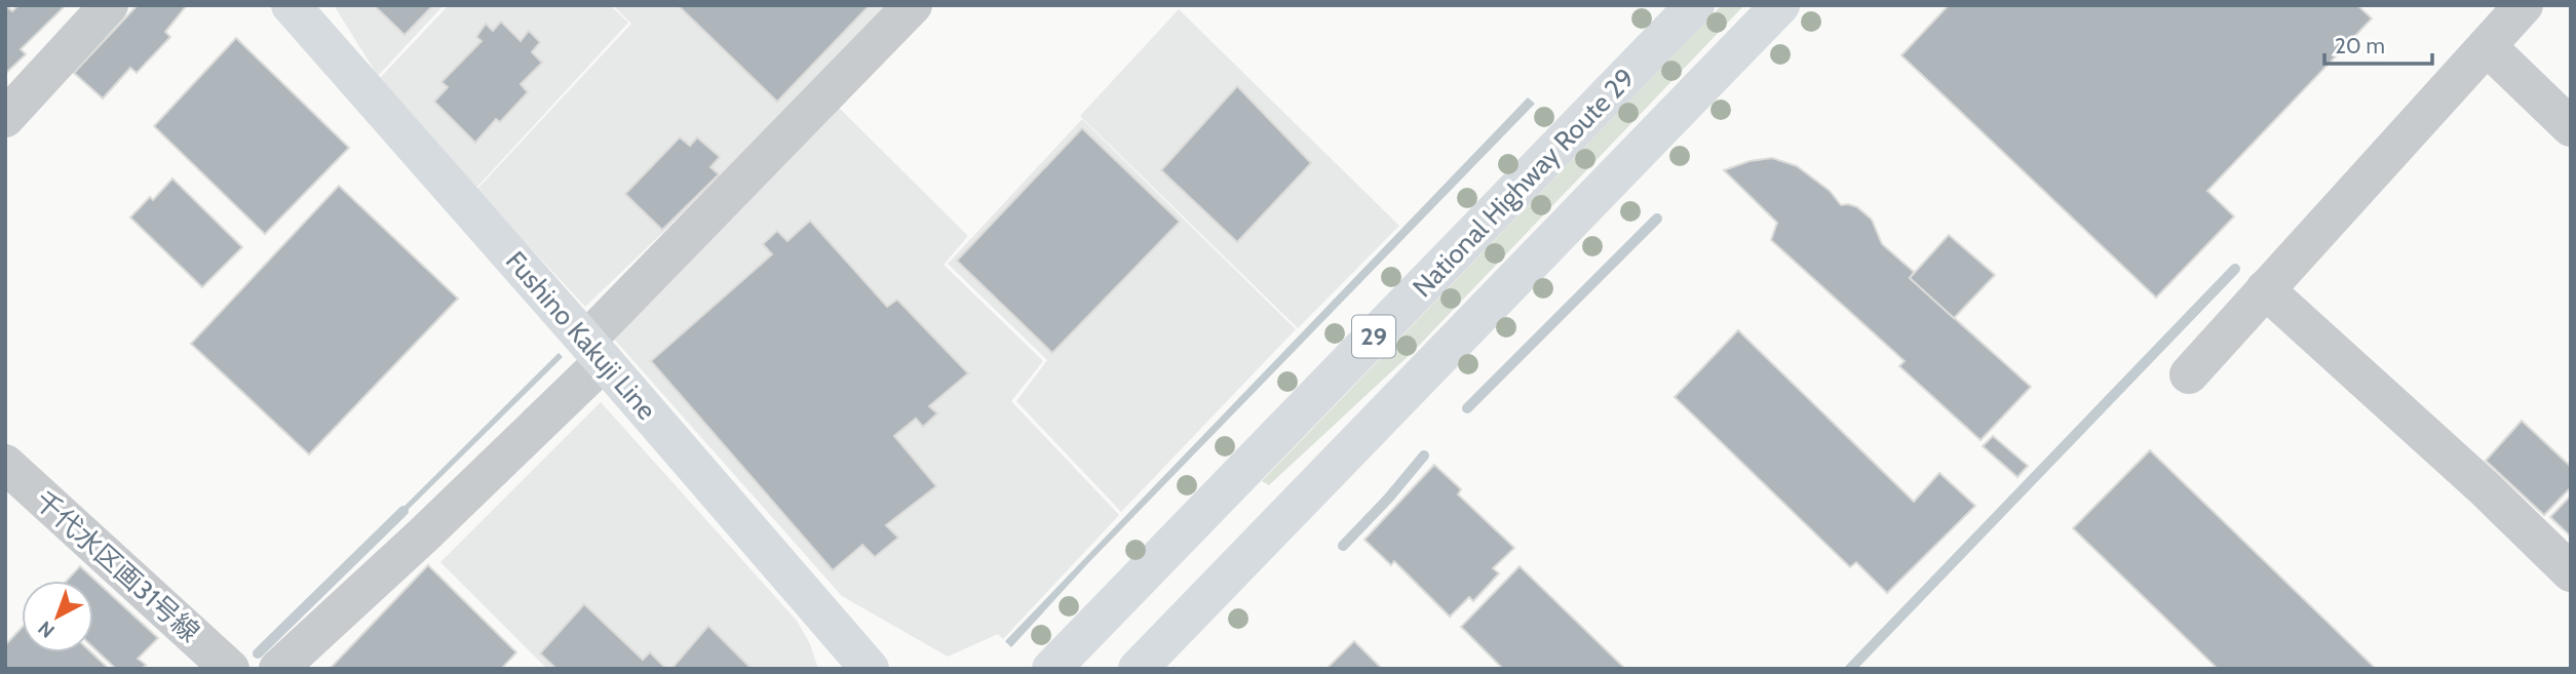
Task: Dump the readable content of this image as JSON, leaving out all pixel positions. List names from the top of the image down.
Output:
{
  "streets": {
    "main road": ["National Highway Route 29", "Fushino Kakuji Line", "29"],
    "street": ["千代水区画31号線"]
  },
  "scale_bar": "20 m",
  "north": "bottom left"
}
